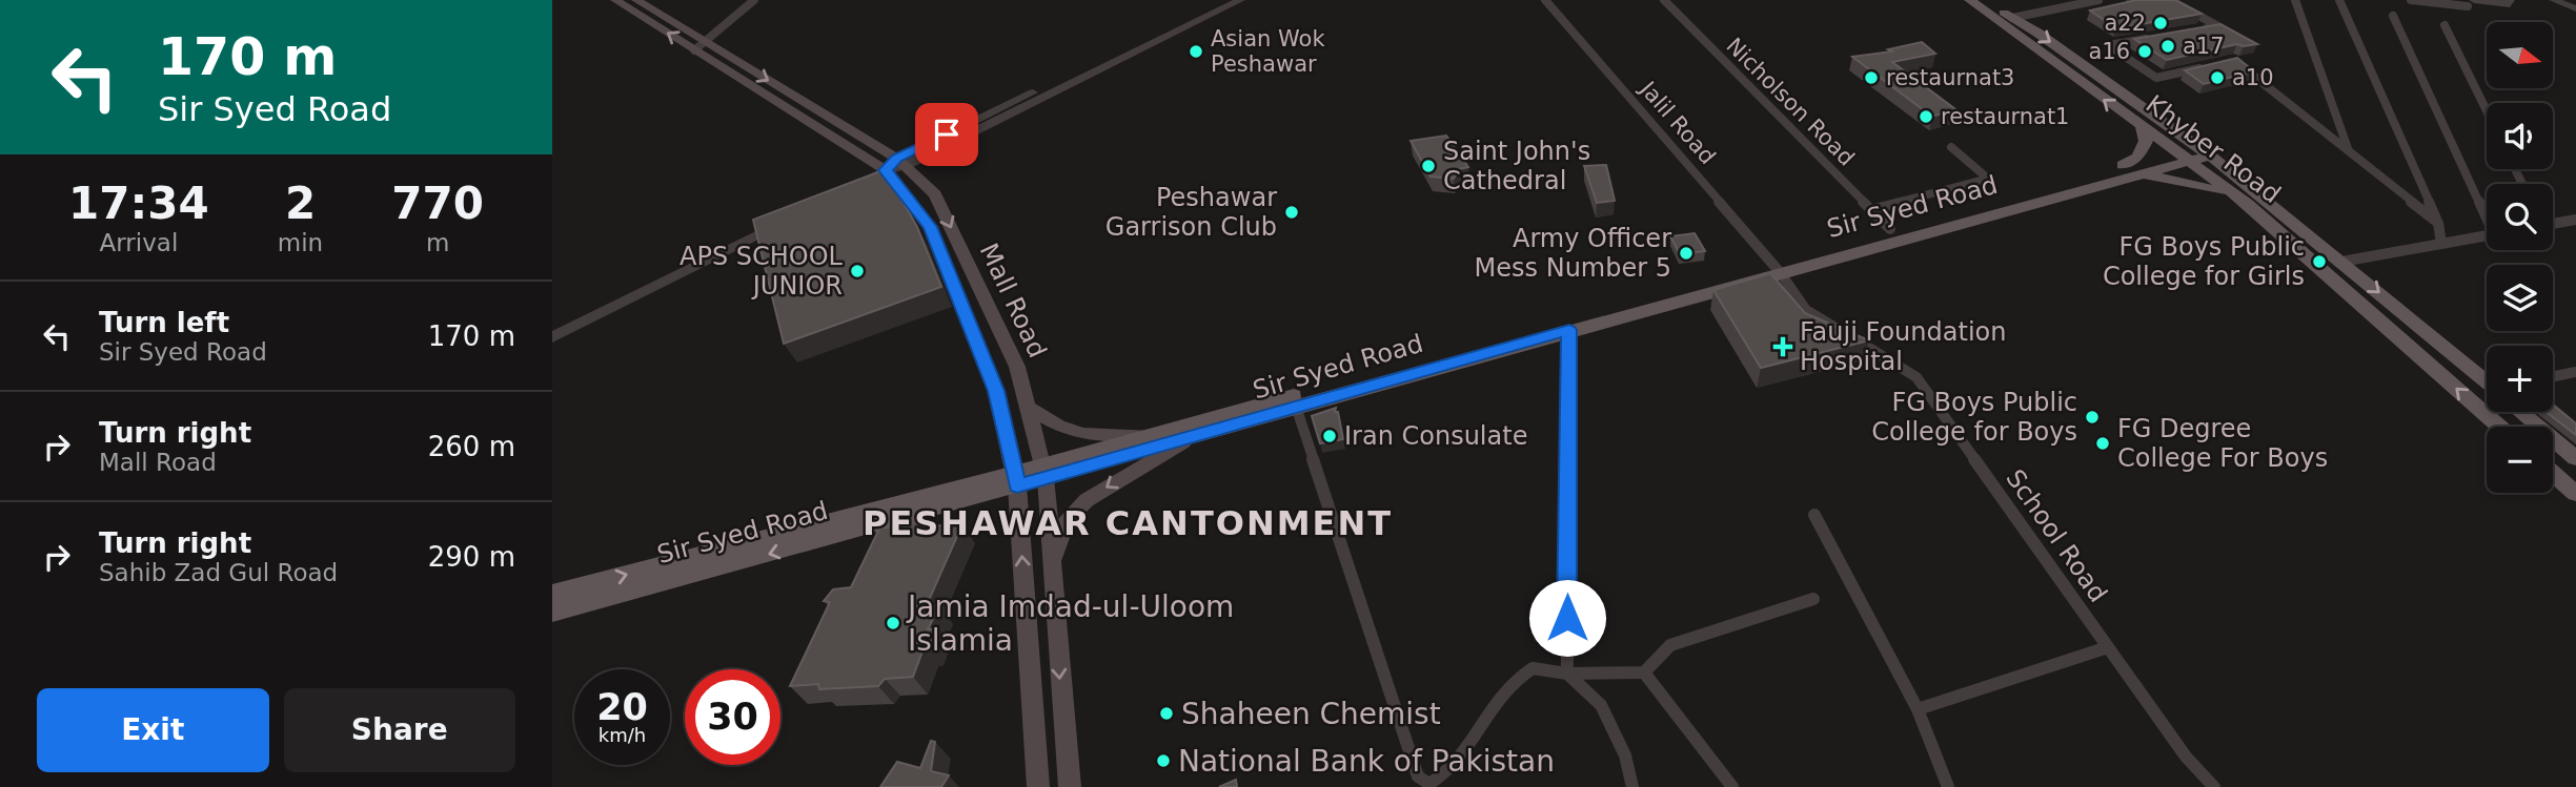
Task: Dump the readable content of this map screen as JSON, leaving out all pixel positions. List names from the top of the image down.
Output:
{
  "streets": {
    "main road": ["Khyber Road", "Sir Syed Road", "Mall Road"],
    "street": ["Nicholson Road", "Jalil Road", "School Road"]
  },
  "crossings": [
    ["Nicholson Road", "Sir Syed Road"],
    ["Jalil Road", "Sir Syed Road"],
    ["Jalil Road", "School Road"],
    ["Khyber Road", "Sir Syed Road"],
    ["Sir Syed Road", "Mall Road"],
    ["Sir Syed Road", "School Road"]
  ],
  "districts": ["PESHAWAR CANTONMENT"],
  "places": {
    "other": [
      "a22",
      "a17",
      "Asian Wok Peshawar",
      "a16",
      "restaurnat3",
      "a10",
      "restaurnat1",
      "Saint John's Cathedral",
      "Peshawar Garrison Club",
      "Army Officer Mess Number 5",
      "FG Boys Public College for Girls",
      "APS SCHOOL JUNIOR",
      "FG Boys Public College for Boys",
      "Iran Consulate",
      "FG Degree College For Boys",
      "Jamia Imdad-ul-Uloom Islamia",
      "Shaheen Chemist",
      "National Bank of Pakistan"
    ],
    "health": ["Fauji Foundation Hospital"]
  },
  "north": "right",
  "page": {
    "turn": ["170 m", "Sir Syed Road"],
    "map_buttons": ["+", "−"],
    "eta": [
      "17:34",
      "Arrival",
      "2",
      "min",
      "770",
      "m"
    ],
    "list": [
      {
        "name": "Turn left",
        "note": "Sir Syed Road",
        "value": "170 m"
      },
      {
        "name": "Turn right",
        "note": "Mall Road",
        "value": "260 m"
      },
      {
        "name": "Turn right",
        "note": "Sahib Zad Gul Road",
        "value": "290 m"
      }
    ],
    "speed": "20 km/h",
    "limit": "30",
    "buttons": ["Exit", "Share"]
  }
}
